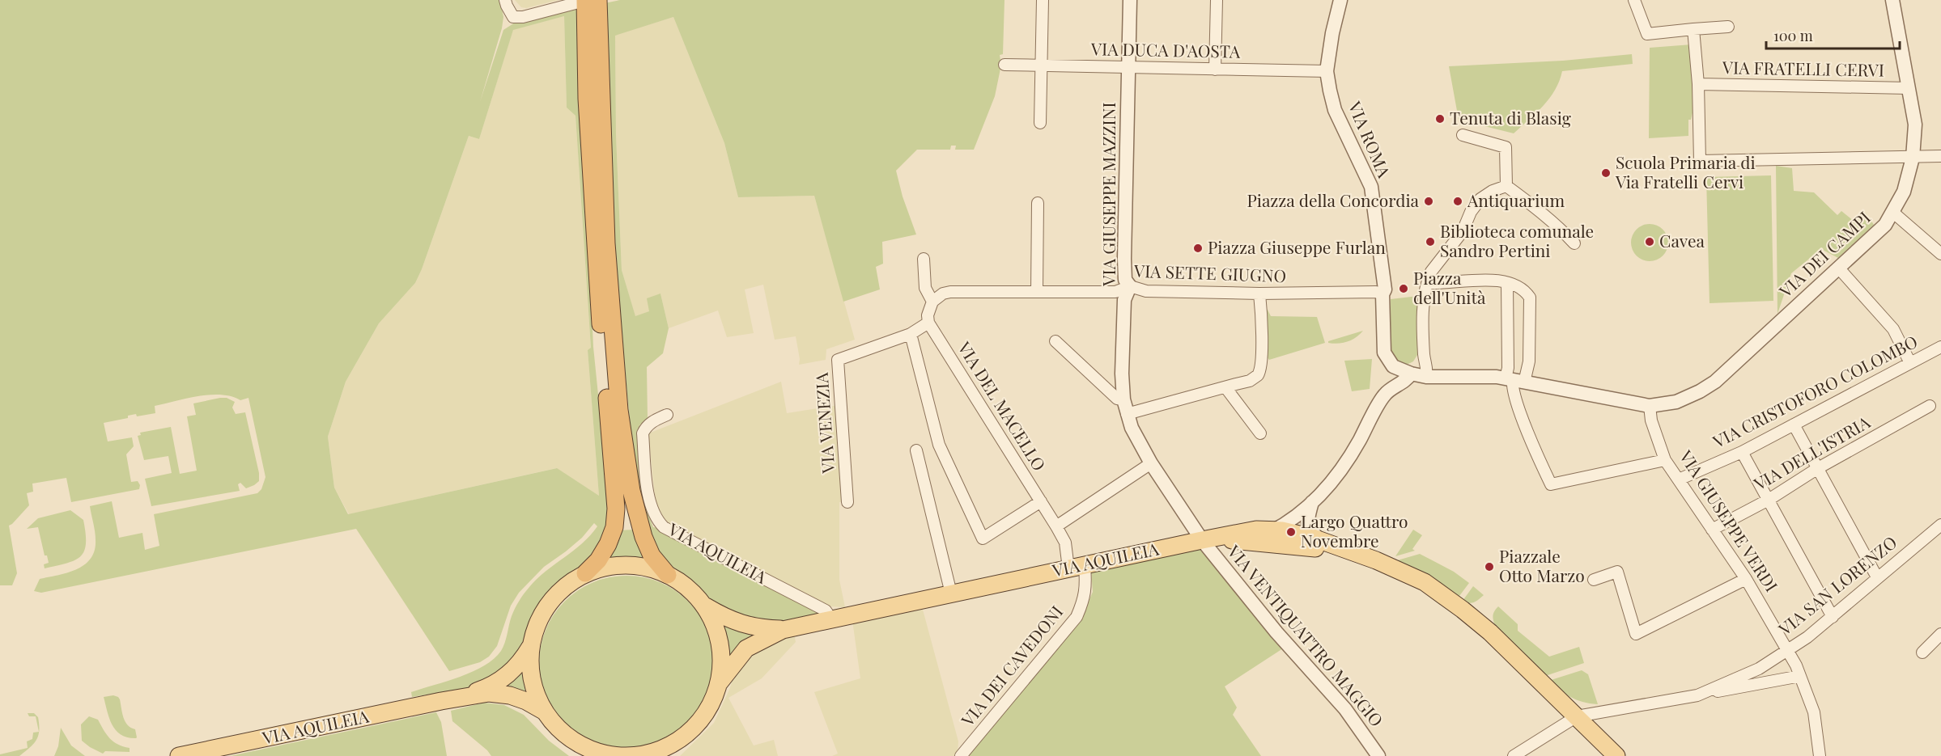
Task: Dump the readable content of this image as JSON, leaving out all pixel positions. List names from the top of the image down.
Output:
{
  "streets": {
    "main road": ["VIA AQUILEIA"],
    "street": [
      "VIA DUCA D'AOSTA",
      "VIA FRATELLI CERVI",
      "VIA ROMA",
      "VIA GIUSEPPE MAZZINI",
      "VIA DEI CAMPI",
      "VIA SETTE GIUGNO",
      "VIA CRISTOFORO COLOMBO",
      "VIA DEL MACELLO",
      "VIA VENEZIA",
      "VIA DELL'ISTRIA",
      "VIA GIUSEPPE VERDI",
      "VIA SAN LORENZO",
      "VIA VENTIQUATTRO MAGGIO",
      "VIA DEI CAVEDONI"
    ]
  },
  "crossings": [
    ["VIA DUCA D'AOSTA", "VIA ROMA"],
    ["VIA DUCA D'AOSTA", "VIA GIUSEPPE MAZZINI"],
    ["VIA FRATELLI CERVI", "VIA DEI CAMPI"],
    ["VIA ROMA", "VIA SETTE GIUGNO"],
    ["VIA GIUSEPPE MAZZINI", "VIA SETTE GIUGNO"],
    ["VIA GIUSEPPE MAZZINI", "VIA AQUILEIA"],
    ["VIA GIUSEPPE MAZZINI", "VIA VENTIQUATTRO MAGGIO"],
    ["VIA DEI CAMPI", "VIA GIUSEPPE VERDI"],
    ["VIA CRISTOFORO COLOMBO", "VIA GIUSEPPE VERDI"],
    ["VIA DEL MACELLO", "VIA VENEZIA"],
    ["VIA DEL MACELLO", "VIA AQUILEIA"],
    ["VIA DEL MACELLO", "VIA DEI CAVEDONI"],
    ["VIA DELL'ISTRIA", "VIA GIUSEPPE VERDI"],
    ["VIA GIUSEPPE VERDI", "VIA SAN LORENZO"],
    ["VIA AQUILEIA", "VIA VENTIQUATTRO MAGGIO"],
    ["VIA AQUILEIA", "VIA DEI CAVEDONI"]
  ],
  "places": [
    "Tenuta di Blasig",
    "Scuola Primaria di Via Fratelli Cervi",
    "Piazza della Concordia",
    "Antiquarium",
    "Biblioteca comunale Sandro Pertini",
    "Cavea",
    "Piazza Giuseppe Furlan",
    "Piazza dell'Unità",
    "Largo Quattro Novembre",
    "Piazzale Otto Marzo"
  ],
  "scale_bar": "100 m"
}
